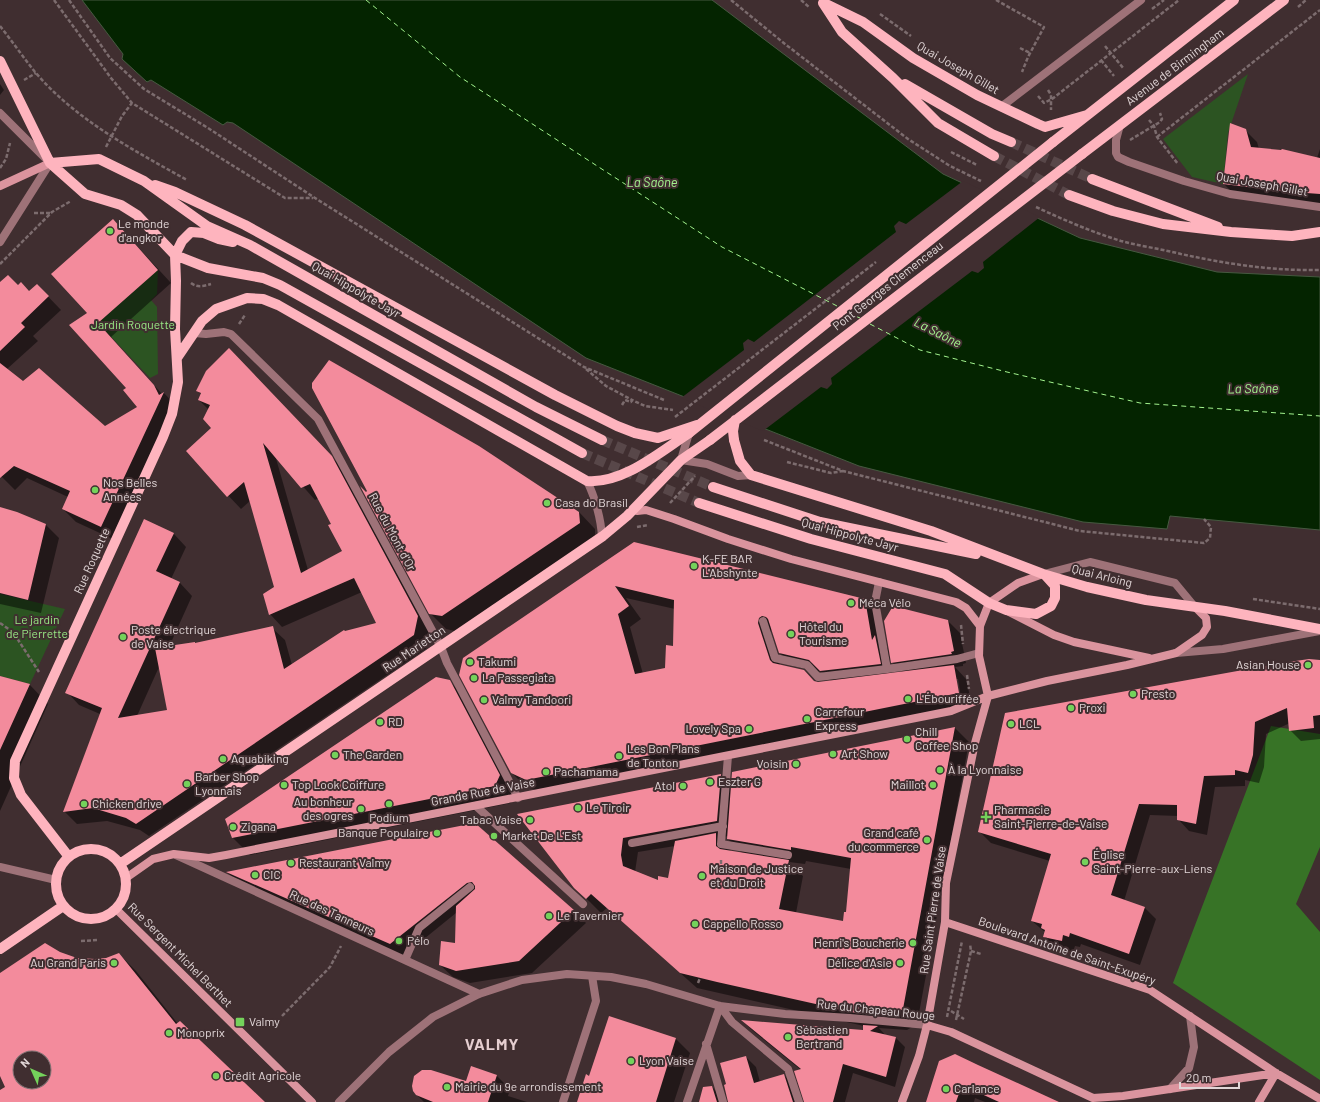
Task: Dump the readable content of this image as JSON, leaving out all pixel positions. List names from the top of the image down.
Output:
{
  "streets": {
    "main road": [
      "Avenue de Birmingham",
      "Quai Joseph Gillet",
      "Pont Georges Clemenceau",
      "Quai Hippolyte Jayr",
      "Rue Roquette",
      "Quai Arloing",
      "Rue Marietton"
    ],
    "street": [
      "Rue du Mont d'Or",
      "Grande Rue de Vaise",
      "Rue Saint Pierre de Vaise",
      "Rue des Tanneurs",
      "Boulevard Antoine de Saint-Exupéry",
      "Rue Sergent Michel Berthet",
      "Rue du Chapeau Rouge"
    ]
  },
  "crossings": [
    ["Avenue de Birmingham", "Quai Joseph Gillet"],
    ["Avenue de Birmingham", "Pont Georges Clemenceau"],
    ["Pont Georges Clemenceau", "Rue Marietton"],
    ["Quai Hippolyte Jayr", "Quai Arloing"],
    ["Rue du Mont d'Or", "Rue Marietton"],
    ["Rue du Mont d'Or", "Grande Rue de Vaise"],
    ["Rue Roquette", "Rue Marietton"],
    ["Rue Roquette", "Grande Rue de Vaise"],
    ["Rue Roquette", "Rue Sergent Michel Berthet"],
    ["Quai Arloing", "Grande Rue de Vaise"],
    ["Quai Arloing", "Rue Saint Pierre de Vaise"],
    ["Rue Marietton", "Grande Rue de Vaise"],
    ["Rue Marietton", "Rue Sergent Michel Berthet"],
    ["Grande Rue de Vaise", "Rue Saint Pierre de Vaise"],
    ["Grande Rue de Vaise", "Rue des Tanneurs"],
    ["Grande Rue de Vaise", "Rue Sergent Michel Berthet"],
    ["Rue Saint Pierre de Vaise", "Boulevard Antoine de Saint-Exupéry"],
    ["Rue Saint Pierre de Vaise", "Rue du Chapeau Rouge"],
    ["Rue des Tanneurs", "Rue du Chapeau Rouge"]
  ],
  "districts": ["VALMY"],
  "water": ["La Saône"],
  "parks": ["Jardin Roquette", "Le jardin de Pierrette"],
  "places": {
    "other": [
      "Le monde d'angkor",
      "Nos Belles Années",
      "Casa do Brasil",
      "K-FE BAR L'Abshynte",
      "Méca Vélo",
      "Hôtel du Tourisme",
      "Poste électrique de Vaise",
      "Takumi",
      "Asian House",
      "La Passegiata",
      "Presto",
      "L'Ébouriffée",
      "Valmy Tandoori",
      "Proxi",
      "Carrefour Express",
      "RD",
      "LCL",
      "Lovely Spa",
      "Chill Coffee Shop",
      "Art Show",
      "The Garden",
      "Les Bon Plans de Tonton",
      "Aquabiking",
      "Voisin",
      "À la Lyonnaise",
      "Pachamama",
      "Eszter G",
      "Barber Shop Lyonnais",
      "Top Look Coiffure",
      "Maillot",
      "Atol",
      "Chicken drive",
      "Podium",
      "Le Tiroir",
      "Au bonheur des ogres",
      "Tabac Vaise",
      "Zigana",
      "Banque Populaire",
      "Market De L'Est",
      "Grand café du commerce",
      "Église Saint-Pierre-aux-Liens",
      "Restaurant Valmy",
      "CIC",
      "Maison de Justice et du Droit",
      "Le Tavernier",
      "Cappello Rosso",
      "Pélo",
      "Henri's Boucherie",
      "Au Grand Paris",
      "Délice d'Asie",
      "Monoprix",
      "Sébastien Bertrand",
      "Lyon Vaise",
      "Crédit Agricole",
      "Mairie du 9e arrondissement",
      "Carlance"
    ],
    "health": ["Pharmacie Saint-Pierre-de-Vaise"],
    "transit": ["Valmy"]
  },
  "scale_bar": "20 m",
  "north": "top left"
}
